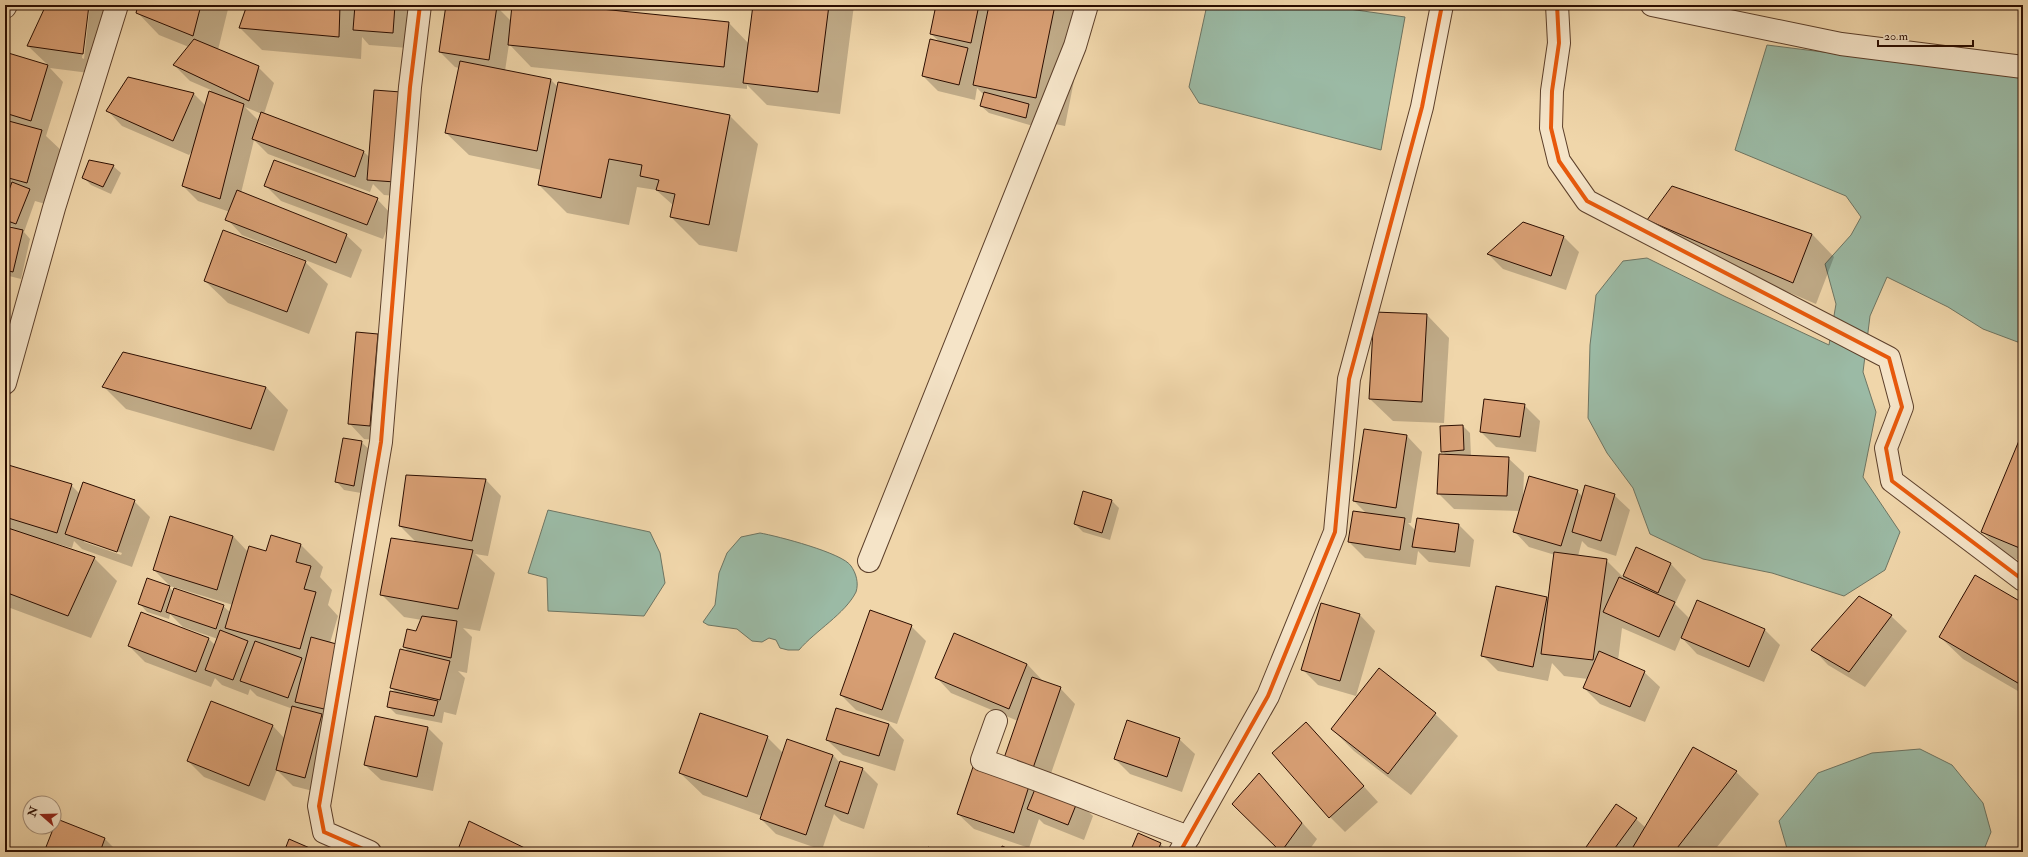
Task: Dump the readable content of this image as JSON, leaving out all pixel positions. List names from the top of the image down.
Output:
{
  "scale_bar": "20 m",
  "north": "left"
}
